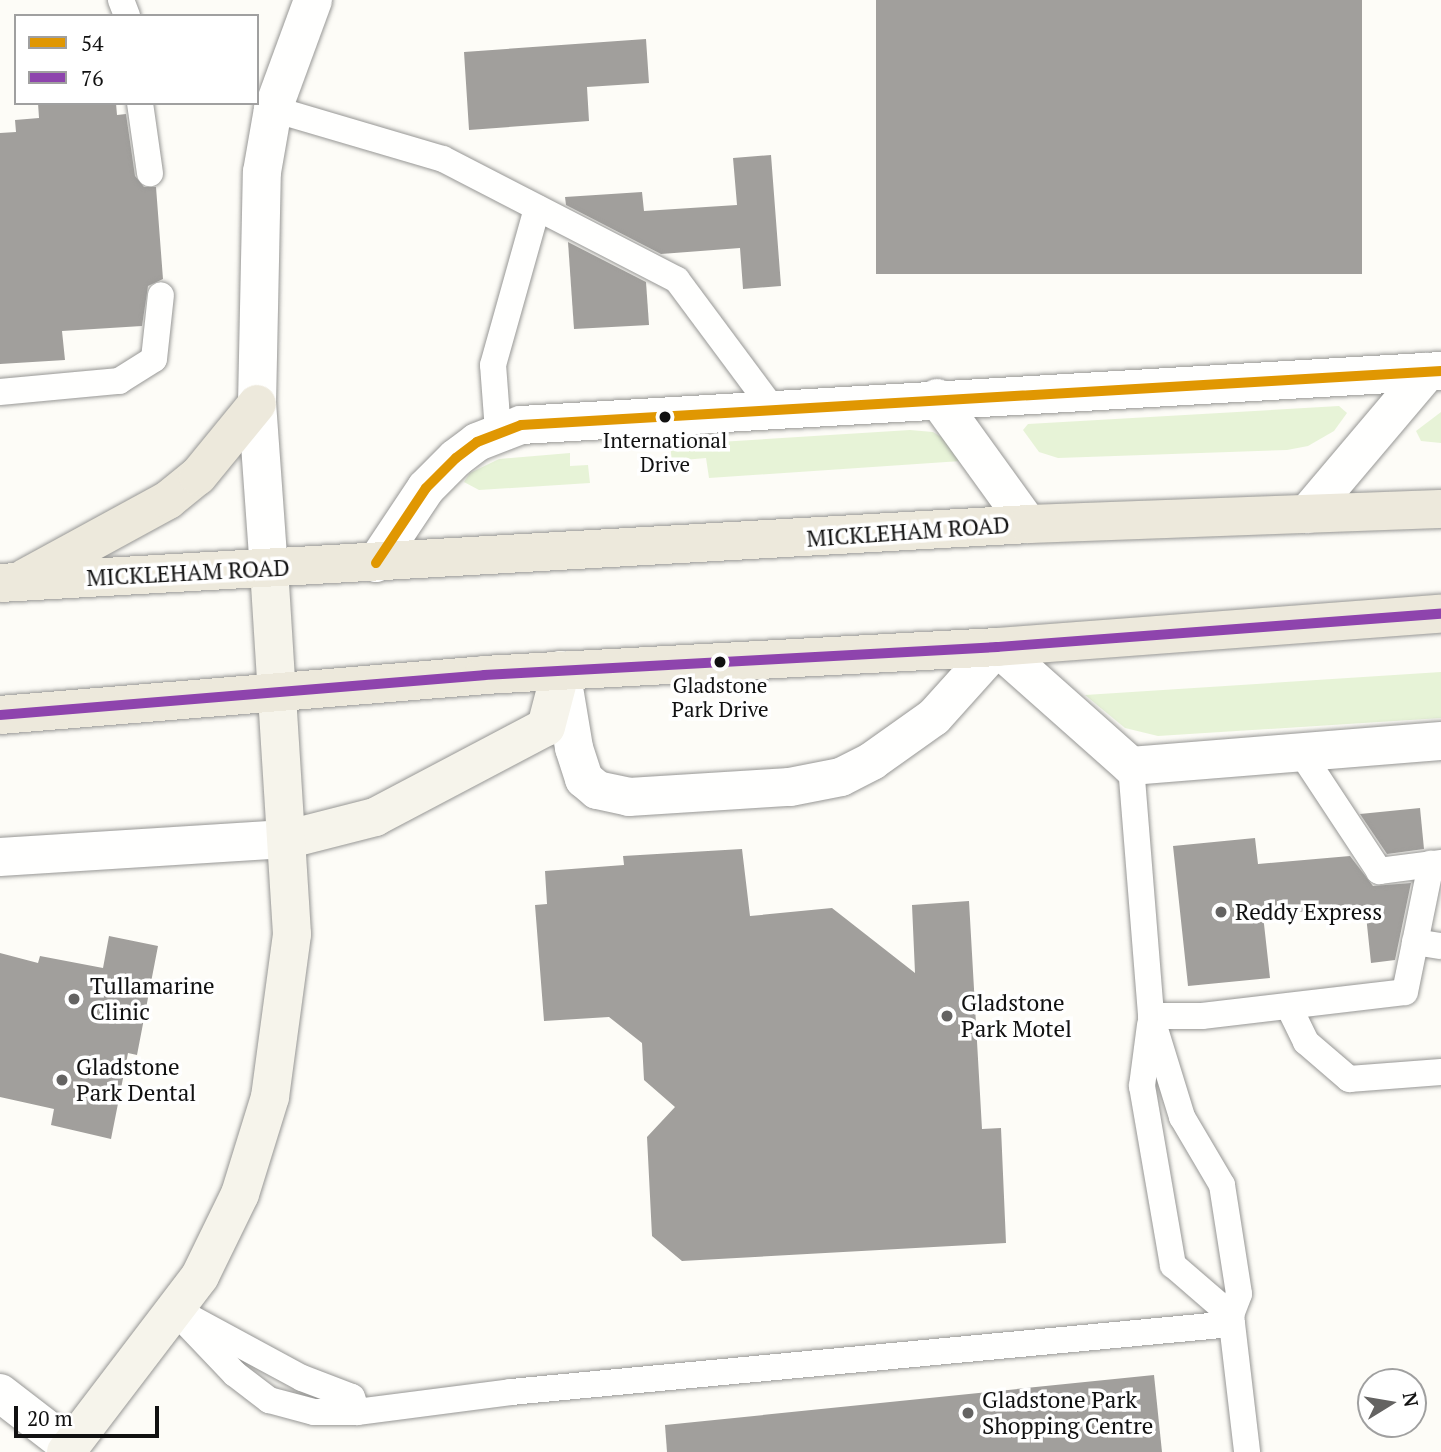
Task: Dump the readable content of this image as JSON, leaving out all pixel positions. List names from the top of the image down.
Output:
{
  "streets": {
    "main road": ["MICKLEHAM ROAD"]
  },
  "places": [
    "International Drive",
    "Gladstone Park Drive",
    "Reddy Express",
    "Tullamarine Clinic",
    "Gladstone Park Motel",
    "Gladstone Park Dental",
    "Gladstone Park Shopping Centre"
  ],
  "lines": ["transit line 54", "transit line 76"],
  "legend": ["54", "76"],
  "scale_bar": "20 m",
  "north": "right"
}
